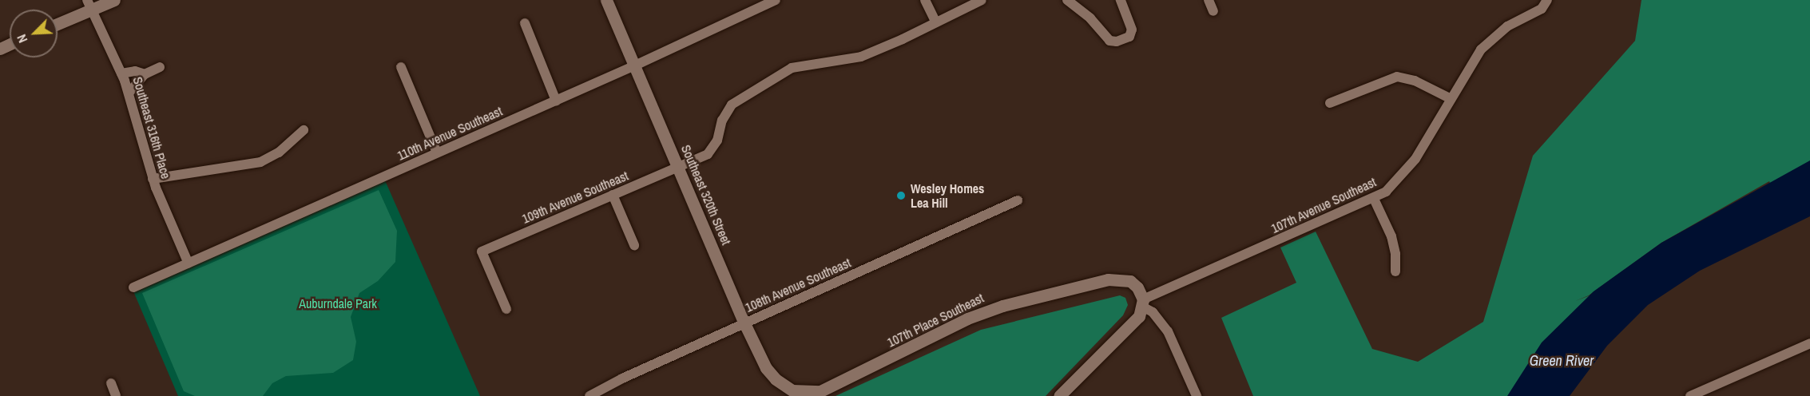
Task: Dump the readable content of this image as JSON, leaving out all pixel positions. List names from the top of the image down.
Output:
{
  "streets": {
    "street": [
      "Southeast 316th Place",
      "110th Avenue Southeast",
      "Southeast 320th Street",
      "109th Avenue Southeast",
      "107th Avenue Southeast",
      "108th Avenue Southeast",
      "107th Place Southeast"
    ]
  },
  "crossings": [
    ["Southeast 316th Place", "110th Avenue Southeast"],
    ["110th Avenue Southeast", "Southeast 320th Street"],
    ["Southeast 320th Street", "109th Avenue Southeast"],
    ["Southeast 320th Street", "108th Avenue Southeast"],
    ["Southeast 320th Street", "107th Place Southeast"],
    ["107th Avenue Southeast", "107th Place Southeast"]
  ],
  "water": ["Green River"],
  "parks": ["Auburndale Park"],
  "places": ["Wesley Homes Lea Hill"],
  "north": "bottom left"
}
